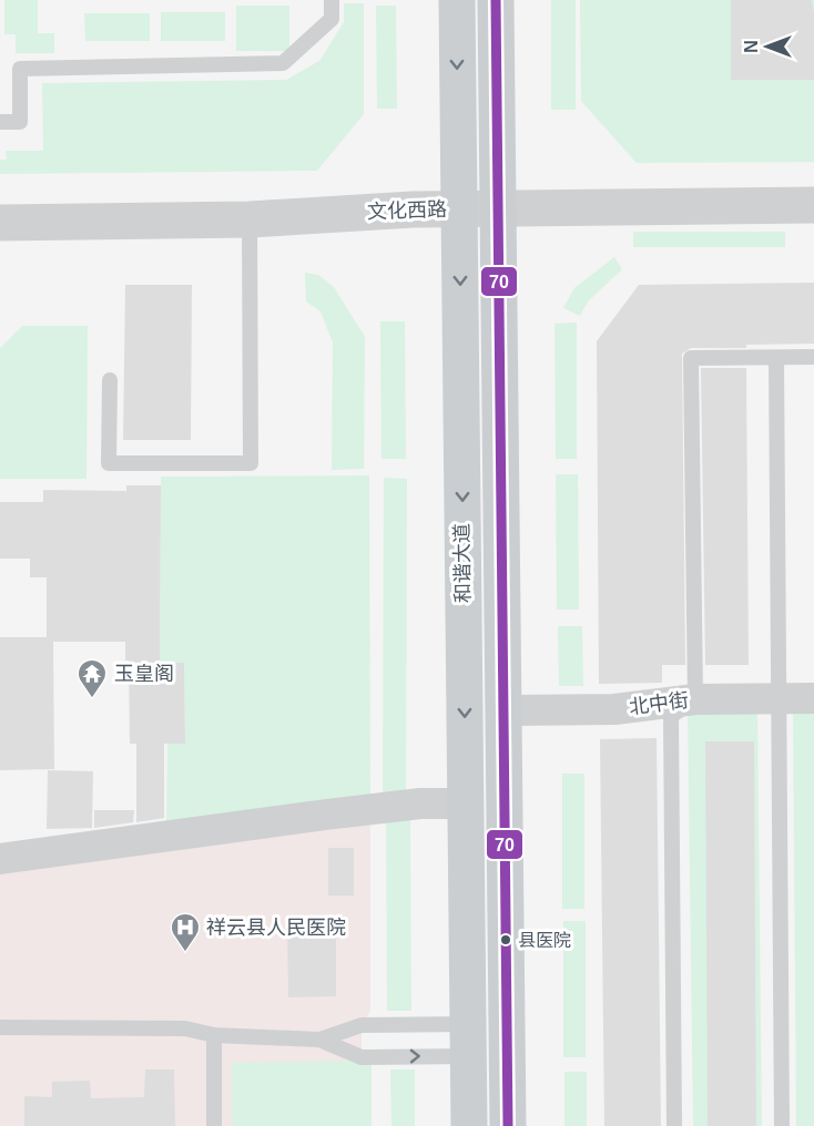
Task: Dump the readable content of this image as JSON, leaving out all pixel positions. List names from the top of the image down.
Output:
{
  "streets": {
    "main road": ["和谐大道"],
    "street": ["文化西路", "北中街"]
  },
  "crossings": [
    ["文化西路", "和谐大道"],
    ["和谐大道", "北中街"]
  ],
  "places": {
    "temple": ["玉皇阁"],
    "other": ["县医院"],
    "hospital": ["祥云县人民医院"]
  },
  "lines": ["transit line 70"],
  "north": "left"
}
